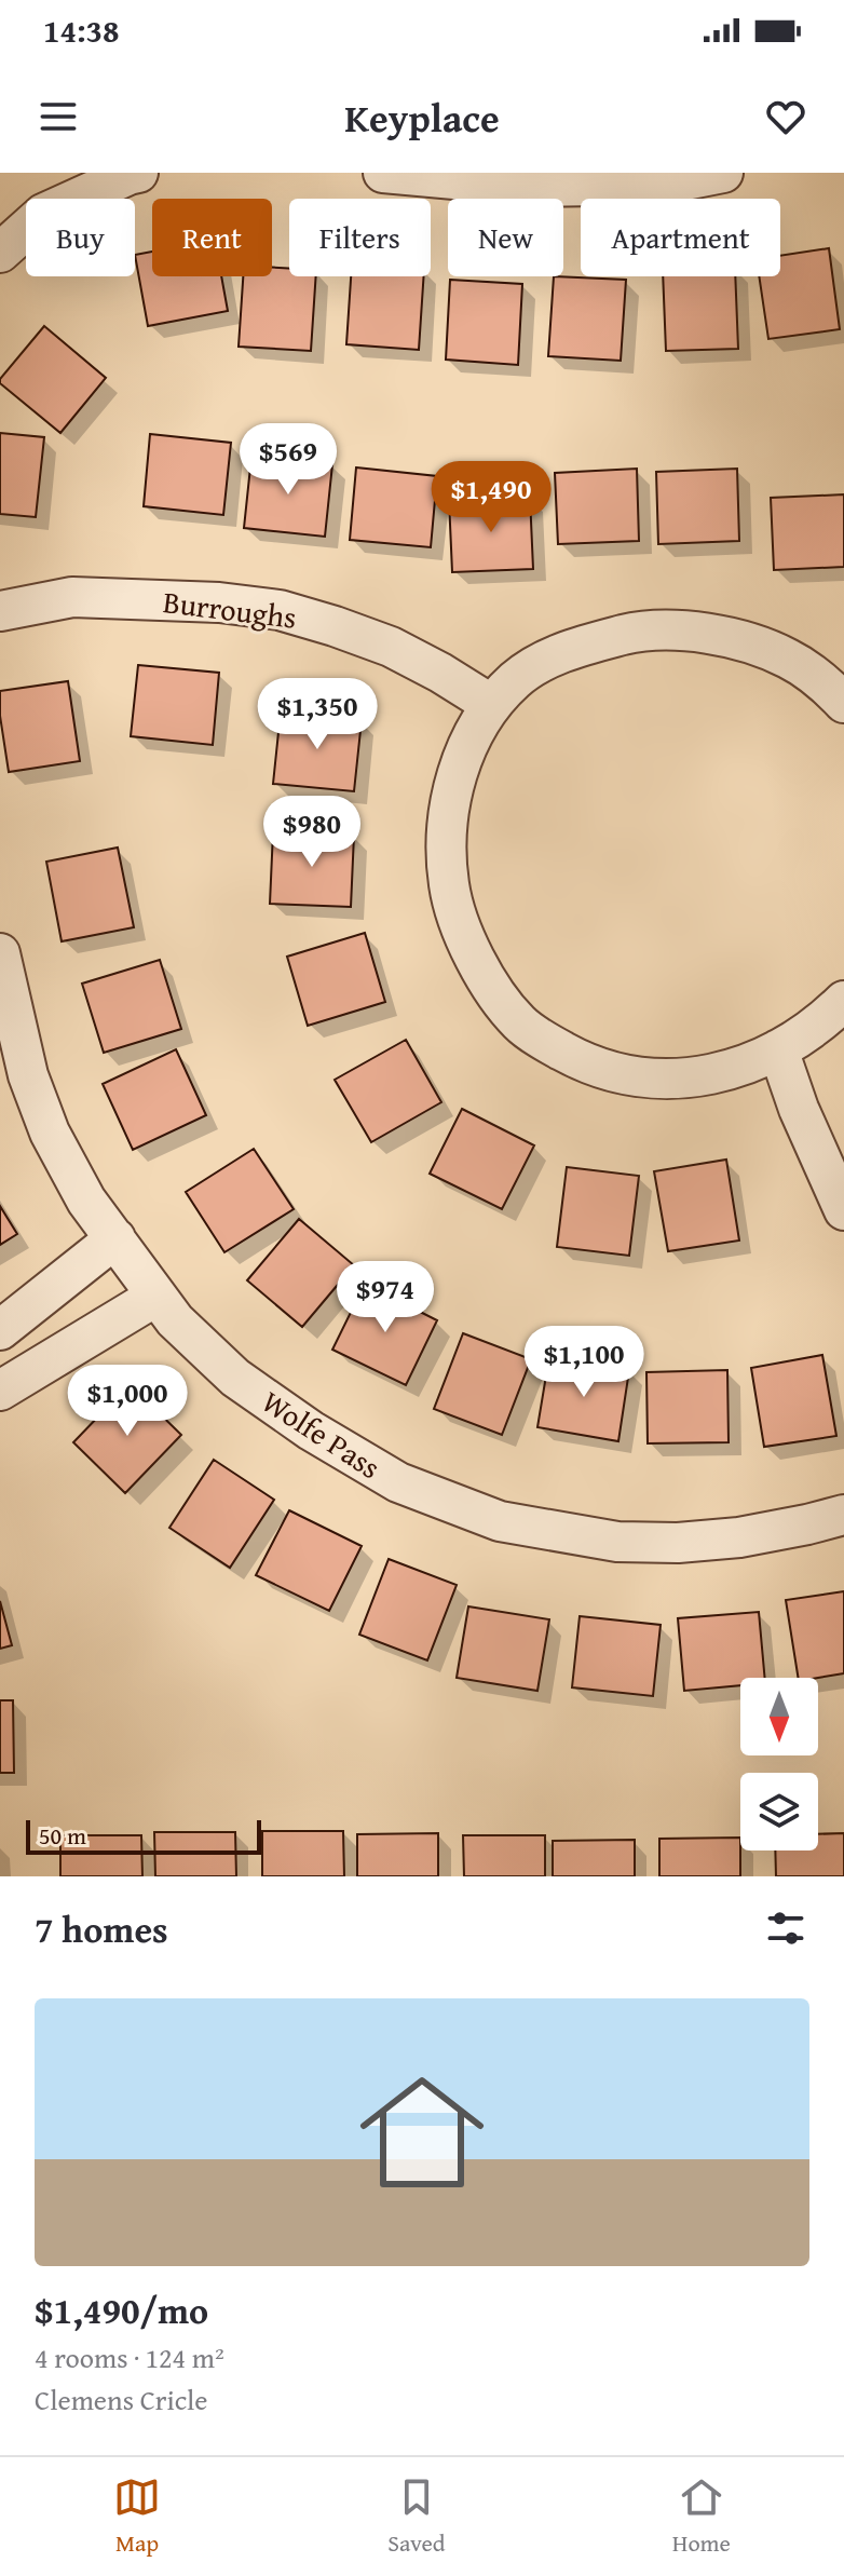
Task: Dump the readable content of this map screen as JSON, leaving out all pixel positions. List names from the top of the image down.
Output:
{
  "streets": {
    "street": ["Burroughs", "Wolfe Pass"]
  },
  "scale_bar": "50 m",
  "north": "bottom",
  "page": {
    "status": "14:38",
    "header": "Keyplace",
    "chip": [
      "Buy",
      "Rent",
      "Filters",
      "New",
      "Apartment"
    ],
    "price": [
      "$569",
      "$1,490",
      "$1,350",
      "$980",
      "$974",
      "$1,100",
      "$1,000"
    ],
    "scale": "50 m",
    "heading": "7 homes",
    "list": [
      {
        "name": "$1,490/mo",
        "note": "4 rooms · 124 m² · Clemens Cricle"
      }
    ],
    "tabs": ["Map", "Saved", "Home"]
  }
}
